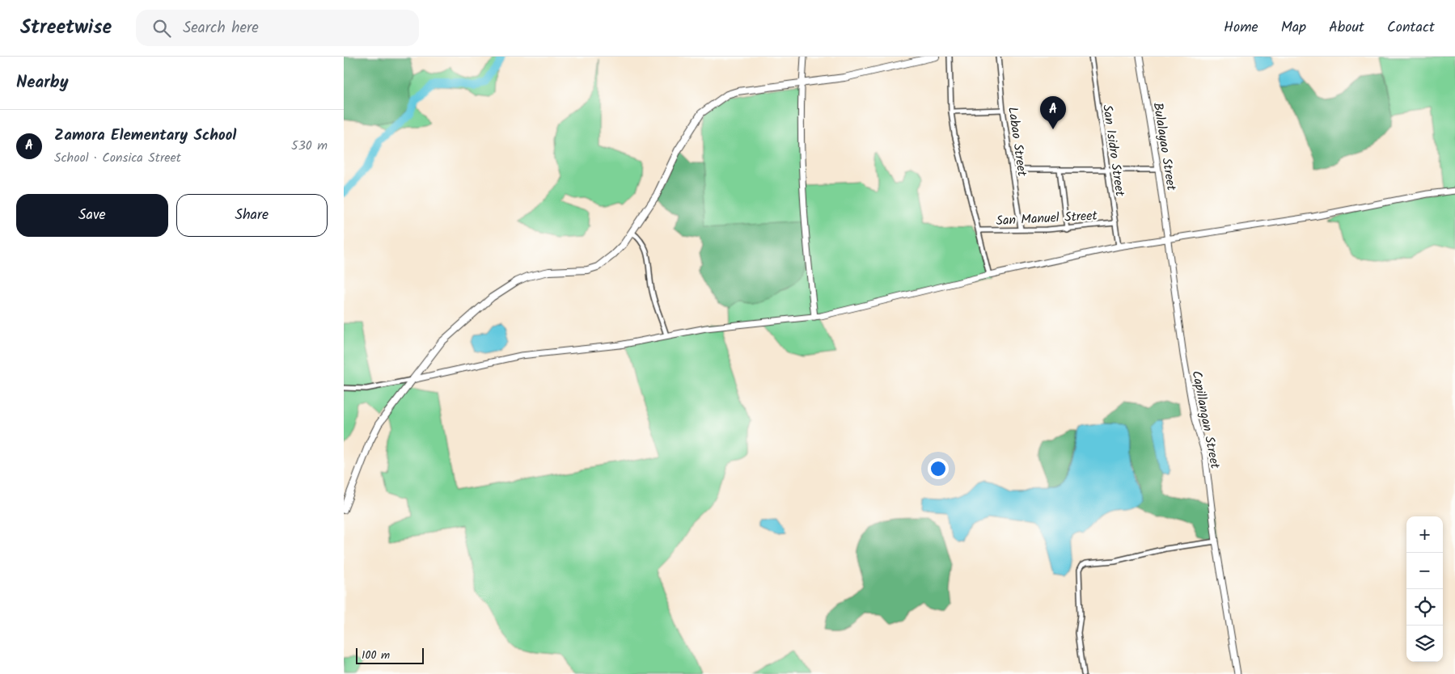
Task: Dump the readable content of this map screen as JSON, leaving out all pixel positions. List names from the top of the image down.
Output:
{
  "streets": {
    "street": [
      "Labao Street",
      "Bulalayao Street",
      "San Isidro Street",
      "San Manuel Street",
      "Capillangan Street"
    ]
  },
  "crossings": [
    ["Labao Street", "San Manuel Street"],
    ["Bulalayao Street", "Capillangan Street"],
    ["San Isidro Street", "San Manuel Street"]
  ],
  "scale_bar": "100 m",
  "page": {
    "header": "Streetwise",
    "search": "Search here",
    "nav": [
      "Home",
      "Map",
      "About",
      "Contact"
    ],
    "heading": "Nearby",
    "pins": "A",
    "list": [
      {
        "mark": "A",
        "name": "Zamora Elementary School",
        "note": "School · Consica Street",
        "value": "530 m"
      }
    ],
    "buttons": ["Save", "Share"],
    "map_buttons": ["+", "−"],
    "scale": "100 m"
  }
}
